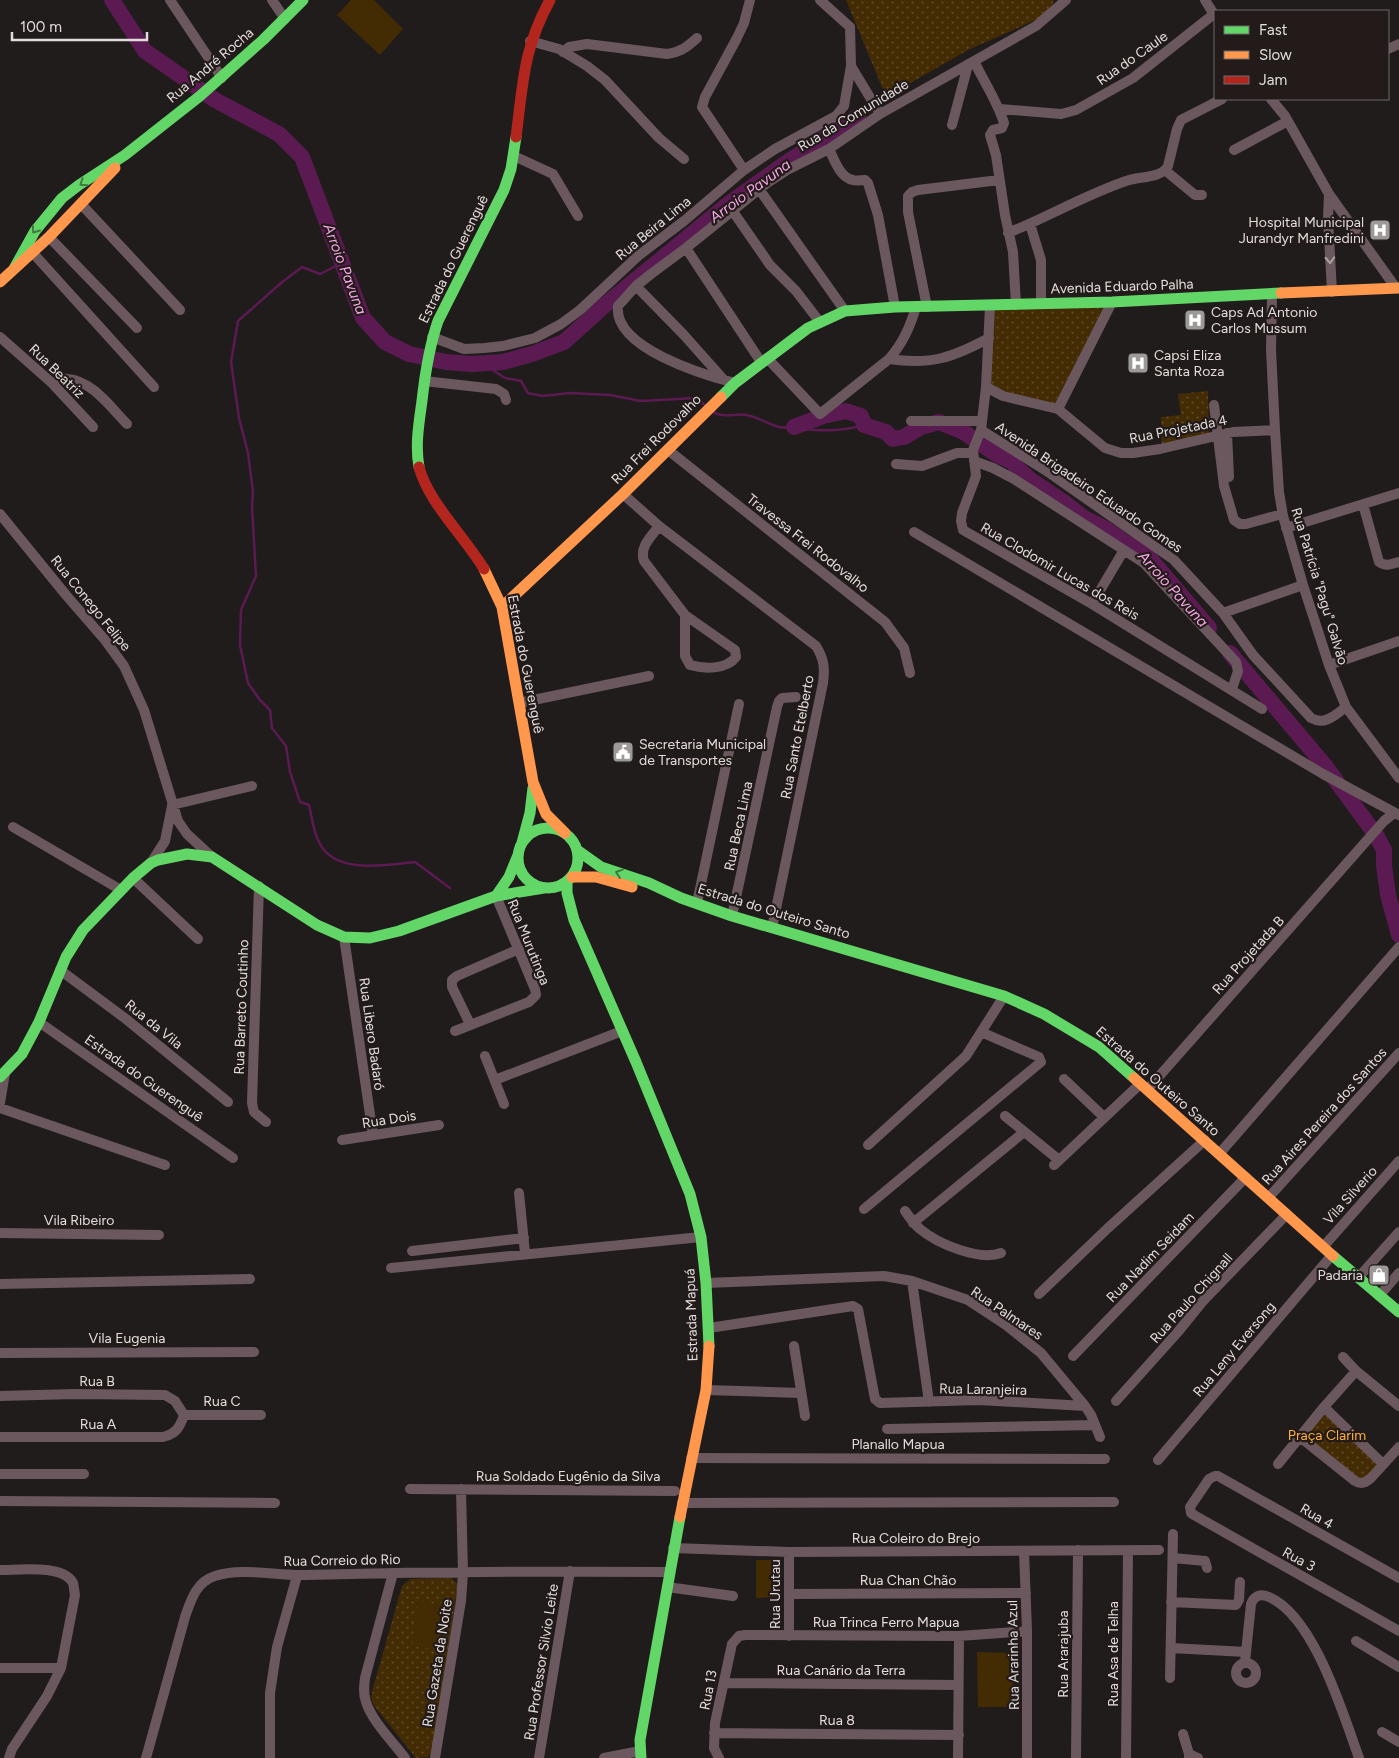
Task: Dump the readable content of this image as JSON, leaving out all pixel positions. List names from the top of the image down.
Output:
{
  "streets": {
    "main road": [
      "Rua André Rocha",
      "Estrada do Guerenguê",
      "Avenida Eduardo Palha",
      "Rua Frei Rodovalho",
      "Estrada do Outeiro Santo",
      "Estrada Mapuá"
    ],
    "street": [
      "Rua do Caule",
      "Rua da Comunidade",
      "Rua Beira Lima",
      "Rua Beatriz",
      "Rua Projetada 4",
      "Avenida Brigadeiro Eduardo Gomes",
      "Travessa Frei Rodovalho",
      "Rua Clodomir Lucas dos Reis",
      "Rua Patrícia \"Pagu\" Galvão",
      "Rua Conego Felipe",
      "Rua Santo Etelberto",
      "Rua Beca Lima",
      "Rua Murutinga",
      "Rua Projetada B",
      "Rua Barreto Coutinho",
      "Rua da Vila",
      "Rua Libero Badaró",
      "Rua Aires Pereira dos Santos",
      "Rua Dois",
      "Vila Silverio",
      "Vila Ribeiro",
      "Rua Nadim Seidam",
      "Rua Paulo Chignall",
      "Rua Palmares",
      "Vila Eugenia",
      "Rua Leny Eversong",
      "Rua B",
      "Rua Laranjeira",
      "Rua C",
      "Rua A",
      "Planallo Mapua",
      "Rua Soldado Eugênio da Silva",
      "Rua 4",
      "Rua Coleiro do Brejo",
      "Rua 3",
      "Rua Correio do Rio",
      "Rua Chan Chão",
      "Rua Urutau",
      "Rua Trinca Ferro Mapua",
      "Rua Ararajuba",
      "Rua Asa de Telha",
      "Rua Ararinha Azul",
      "Rua Professor Silvio Leite",
      "Rua Gazeta da Noite",
      "Rua Canário da Terra",
      "Rua 13",
      "Rua 8"
    ]
  },
  "crossings": [
    ["Rua da Comunidade", "Rua Frei Rodovalho"],
    ["Rua Beira Lima", "Estrada do Guerenguê"],
    ["Estrada do Guerenguê", "Rua Frei Rodovalho"],
    ["Estrada do Guerenguê", "Estrada do Outeiro Santo"],
    ["Estrada do Guerenguê", "Rua Murutinga"],
    ["Estrada do Guerenguê", "Estrada Mapuá"],
    ["Avenida Eduardo Palha", "Rua Frei Rodovalho"],
    ["Avenida Eduardo Palha", "Rua Clodomir Lucas dos Reis"],
    ["Avenida Eduardo Palha", "Rua Patrícia \"Pagu\" Galvão"],
    ["Rua Projetada 4", "Rua Clodomir Lucas dos Reis"],
    ["Rua Projetada 4", "Rua Patrícia \"Pagu\" Galvão"],
    ["Rua Frei Rodovalho", "Travessa Frei Rodovalho"],
    ["Rua Frei Rodovalho", "Rua Santo Etelberto"],
    ["Avenida Brigadeiro Eduardo Gomes", "Rua Clodomir Lucas dos Reis"],
    ["Avenida Brigadeiro Eduardo Gomes", "Rua Patrícia \"Pagu\" Galvão"],
    ["Rua Santo Etelberto", "Estrada do Outeiro Santo"],
    ["Rua Beca Lima", "Estrada do Outeiro Santo"],
    ["Estrada do Outeiro Santo", "Rua Projetada B"],
    ["Estrada do Outeiro Santo", "Rua Aires Pereira dos Santos"],
    ["Estrada do Outeiro Santo", "Vila Silverio"],
    ["Estrada do Outeiro Santo", "Rua Nadim Seidam"],
    ["Estrada do Outeiro Santo", "Rua Paulo Chignall"],
    ["Estrada do Outeiro Santo", "Estrada Mapuá"],
    ["Estrada do Outeiro Santo", "Rua Leny Eversong"],
    ["Rua Libero Badaró", "Rua Dois"],
    ["Vila Silverio", "Rua Leny Eversong"],
    ["Rua Palmares", "Estrada Mapuá"],
    ["Rua Palmares", "Rua Laranjeira"],
    ["Estrada Mapuá", "Rua Laranjeira"],
    ["Estrada Mapuá", "Planallo Mapua"],
    ["Estrada Mapuá", "Rua Coleiro do Brejo"],
    ["Estrada Mapuá", "Rua Correio do Rio"],
    ["Rua B", "Rua C"],
    ["Rua B", "Rua A"],
    ["Rua C", "Rua A"],
    ["Rua Soldado Eugênio da Silva", "Rua Correio do Rio"],
    ["Rua Soldado Eugênio da Silva", "Rua Gazeta da Noite"],
    ["Rua 4", "Rua 3"],
    ["Rua Coleiro do Brejo", "Rua Urutau"],
    ["Rua Coleiro do Brejo", "Rua Ararajuba"],
    ["Rua Coleiro do Brejo", "Rua Asa de Telha"],
    ["Rua Coleiro do Brejo", "Rua Ararinha Azul"],
    ["Rua Correio do Rio", "Rua Professor Silvio Leite"],
    ["Rua Correio do Rio", "Rua Gazeta da Noite"],
    ["Rua Chan Chão", "Rua Urutau"],
    ["Rua Chan Chão", "Rua Ararinha Azul"],
    ["Rua Urutau", "Rua Trinca Ferro Mapua"],
    ["Rua Trinca Ferro Mapua", "Rua Ararinha Azul"],
    ["Rua Trinca Ferro Mapua", "Rua 13"],
    ["Rua Canário da Terra", "Rua 13"],
    ["Rua 13", "Rua 8"]
  ],
  "water": ["Arroio Pavuna"],
  "parks": ["Praça Clarim"],
  "places": {
    "hospital": ["Hospital Municipal Jurandyr Manfredini", "Caps Ad Antonio Carlos Mussum", "Capsi Eliza Santa Roza"],
    "public building": ["Secretaria Municipal de Transportes"],
    "shop": ["Padaria"]
  },
  "legend": ["Fast", "Slow", "Jam"],
  "scale_bar": "100 m"
}
